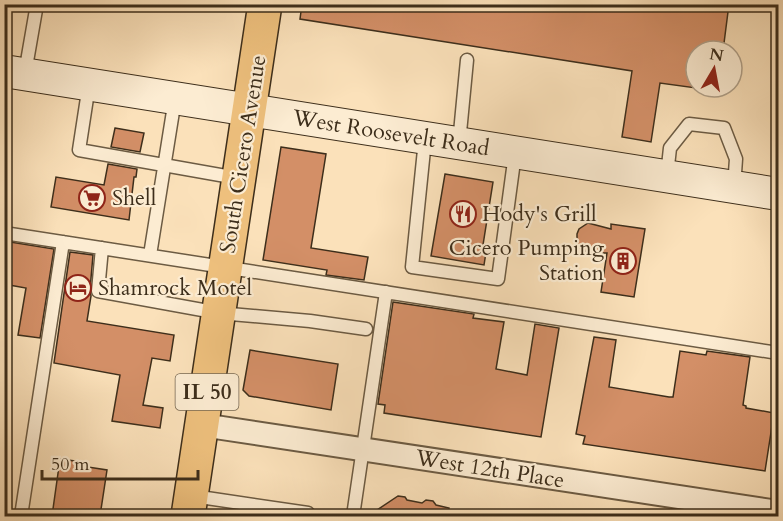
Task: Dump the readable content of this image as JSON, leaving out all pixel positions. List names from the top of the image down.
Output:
{
  "streets": {
    "main road": ["West Roosevelt Road", "South Cicero Avenue", "IL 50"],
    "street": ["West 12th Place"]
  },
  "crossings": [
    ["West Roosevelt Road", "South Cicero Avenue"],
    ["South Cicero Avenue", "West 12th Place"]
  ],
  "places": {
    "supermarket": ["Shell"],
    "restaurant": ["Hody's Grill"],
    "building": ["Cicero Pumping Station"],
    "hotel": ["Shamrock Motel"]
  },
  "scale_bar": "50 m",
  "north": "top"
}
